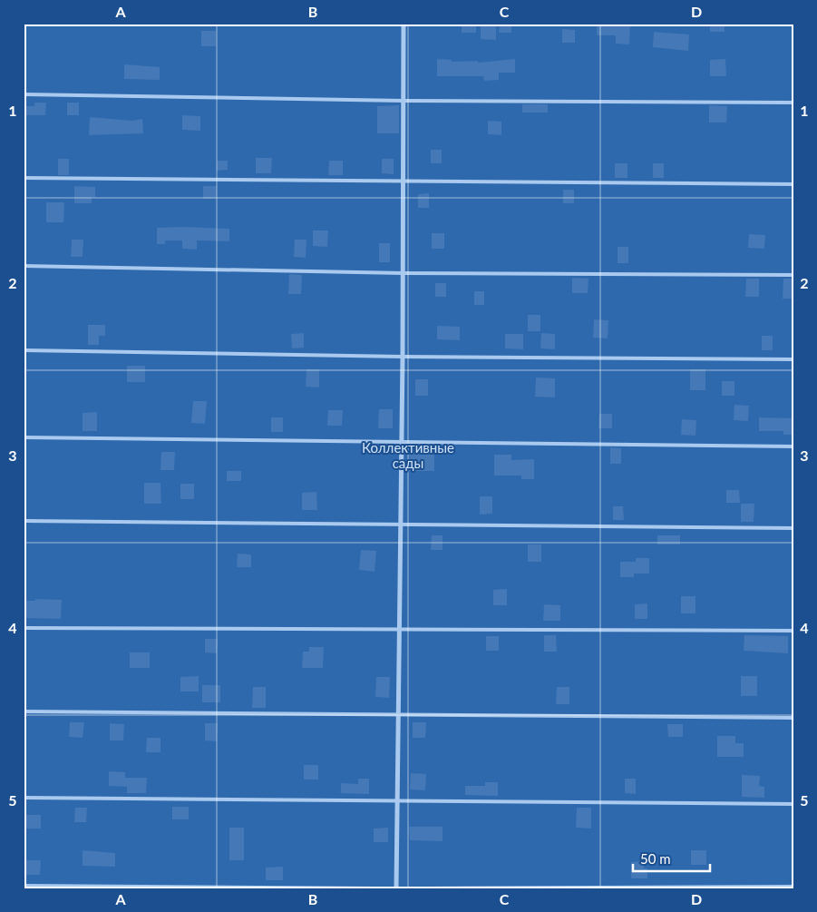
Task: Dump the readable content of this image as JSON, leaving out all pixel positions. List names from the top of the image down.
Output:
{
  "parks": ["Коллективные сады"],
  "scale_bar": "50 m",
  "grid": {
    "columns": [
      "A",
      "B",
      "C",
      "D"
    ],
    "rows": [
      "1",
      "2",
      "3",
      "4",
      "5"
    ]
  }
}
